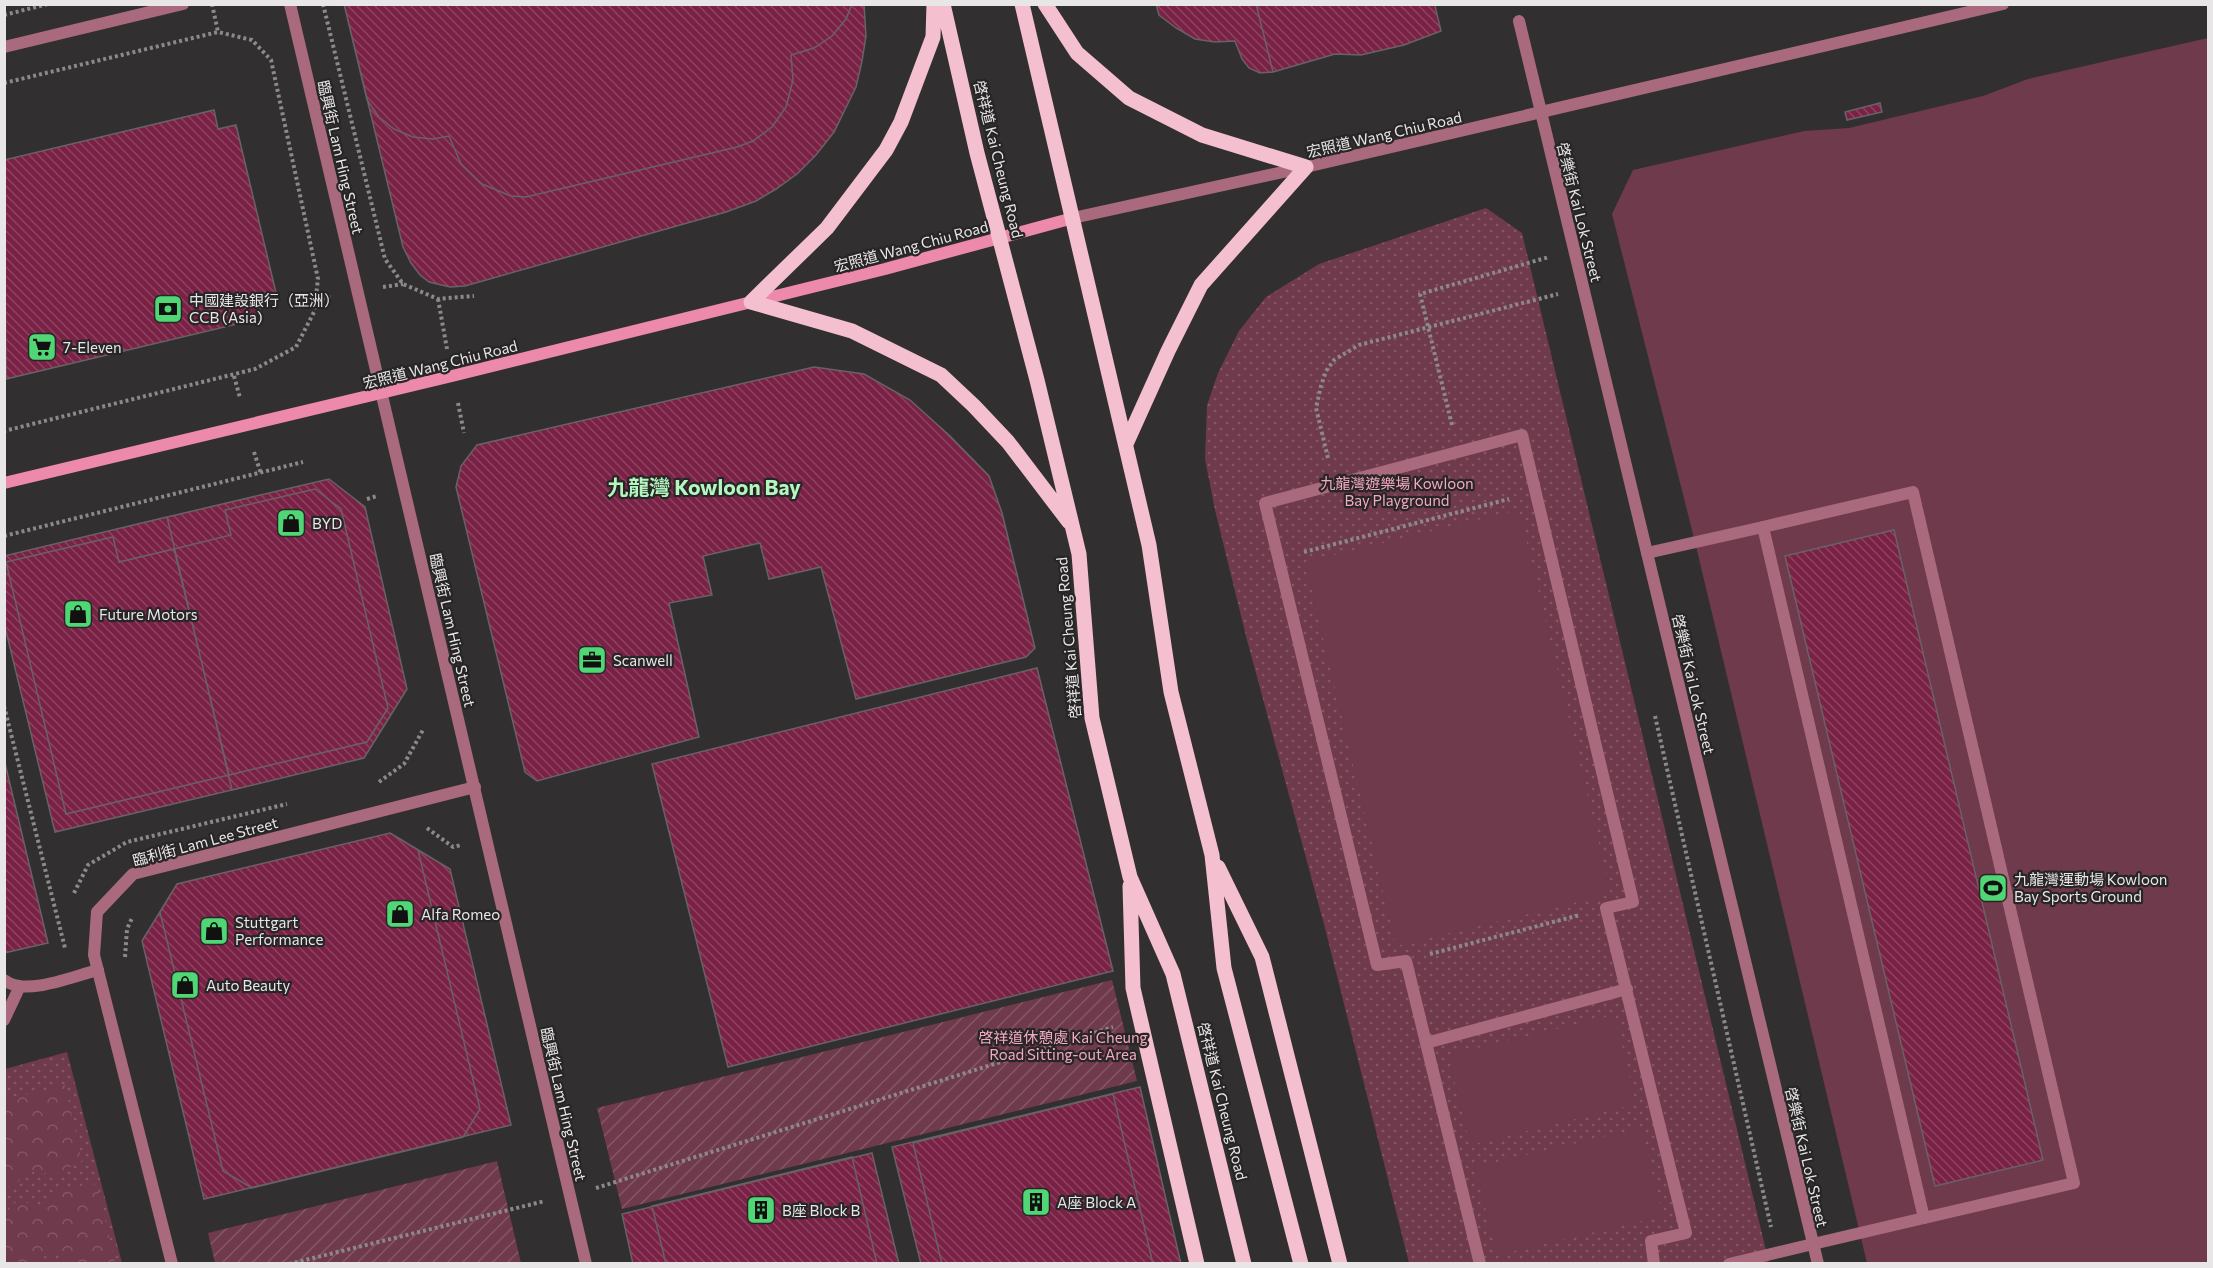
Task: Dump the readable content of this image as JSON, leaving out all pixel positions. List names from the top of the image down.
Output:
{
  "streets": {
    "main road": ["宏照道 Wang Chiu Road", "啓祥道 Kai Cheung Road"],
    "street": ["臨興街 Lam Hing Street", "啓樂街 Kai Lok Street", "臨利街 Lam Lee Street"]
  },
  "crossings": [
    ["宏照道 Wang Chiu Road", "臨興街 Lam Hing Street"],
    ["宏照道 Wang Chiu Road", "啓祥道 Kai Cheung Road"],
    ["宏照道 Wang Chiu Road", "啓樂街 Kai Lok Street"],
    ["臨興街 Lam Hing Street", "臨利街 Lam Lee Street"]
  ],
  "districts": ["九龍灣 Kowloon Bay"],
  "parks": ["九龍灣遊樂場 Kowloon Bay Playground", "啓祥道休憩處 Kai Cheung Road Sitting-out Area"],
  "places": {
    "bank": ["中國建設銀行（亞洲） CCB (Asia)"],
    "supermarket": ["7-Eleven"],
    "shop": [
      "BYD",
      "Future Motors",
      "Alfa Romeo",
      "Stuttgart Performance",
      "Auto Beauty"
    ],
    "office": ["Scanwell"],
    "sports": ["九龍灣運動場 Kowloon Bay Sports Ground"],
    "building": ["A座 Block A", "B座 Block B"]
  }
}
